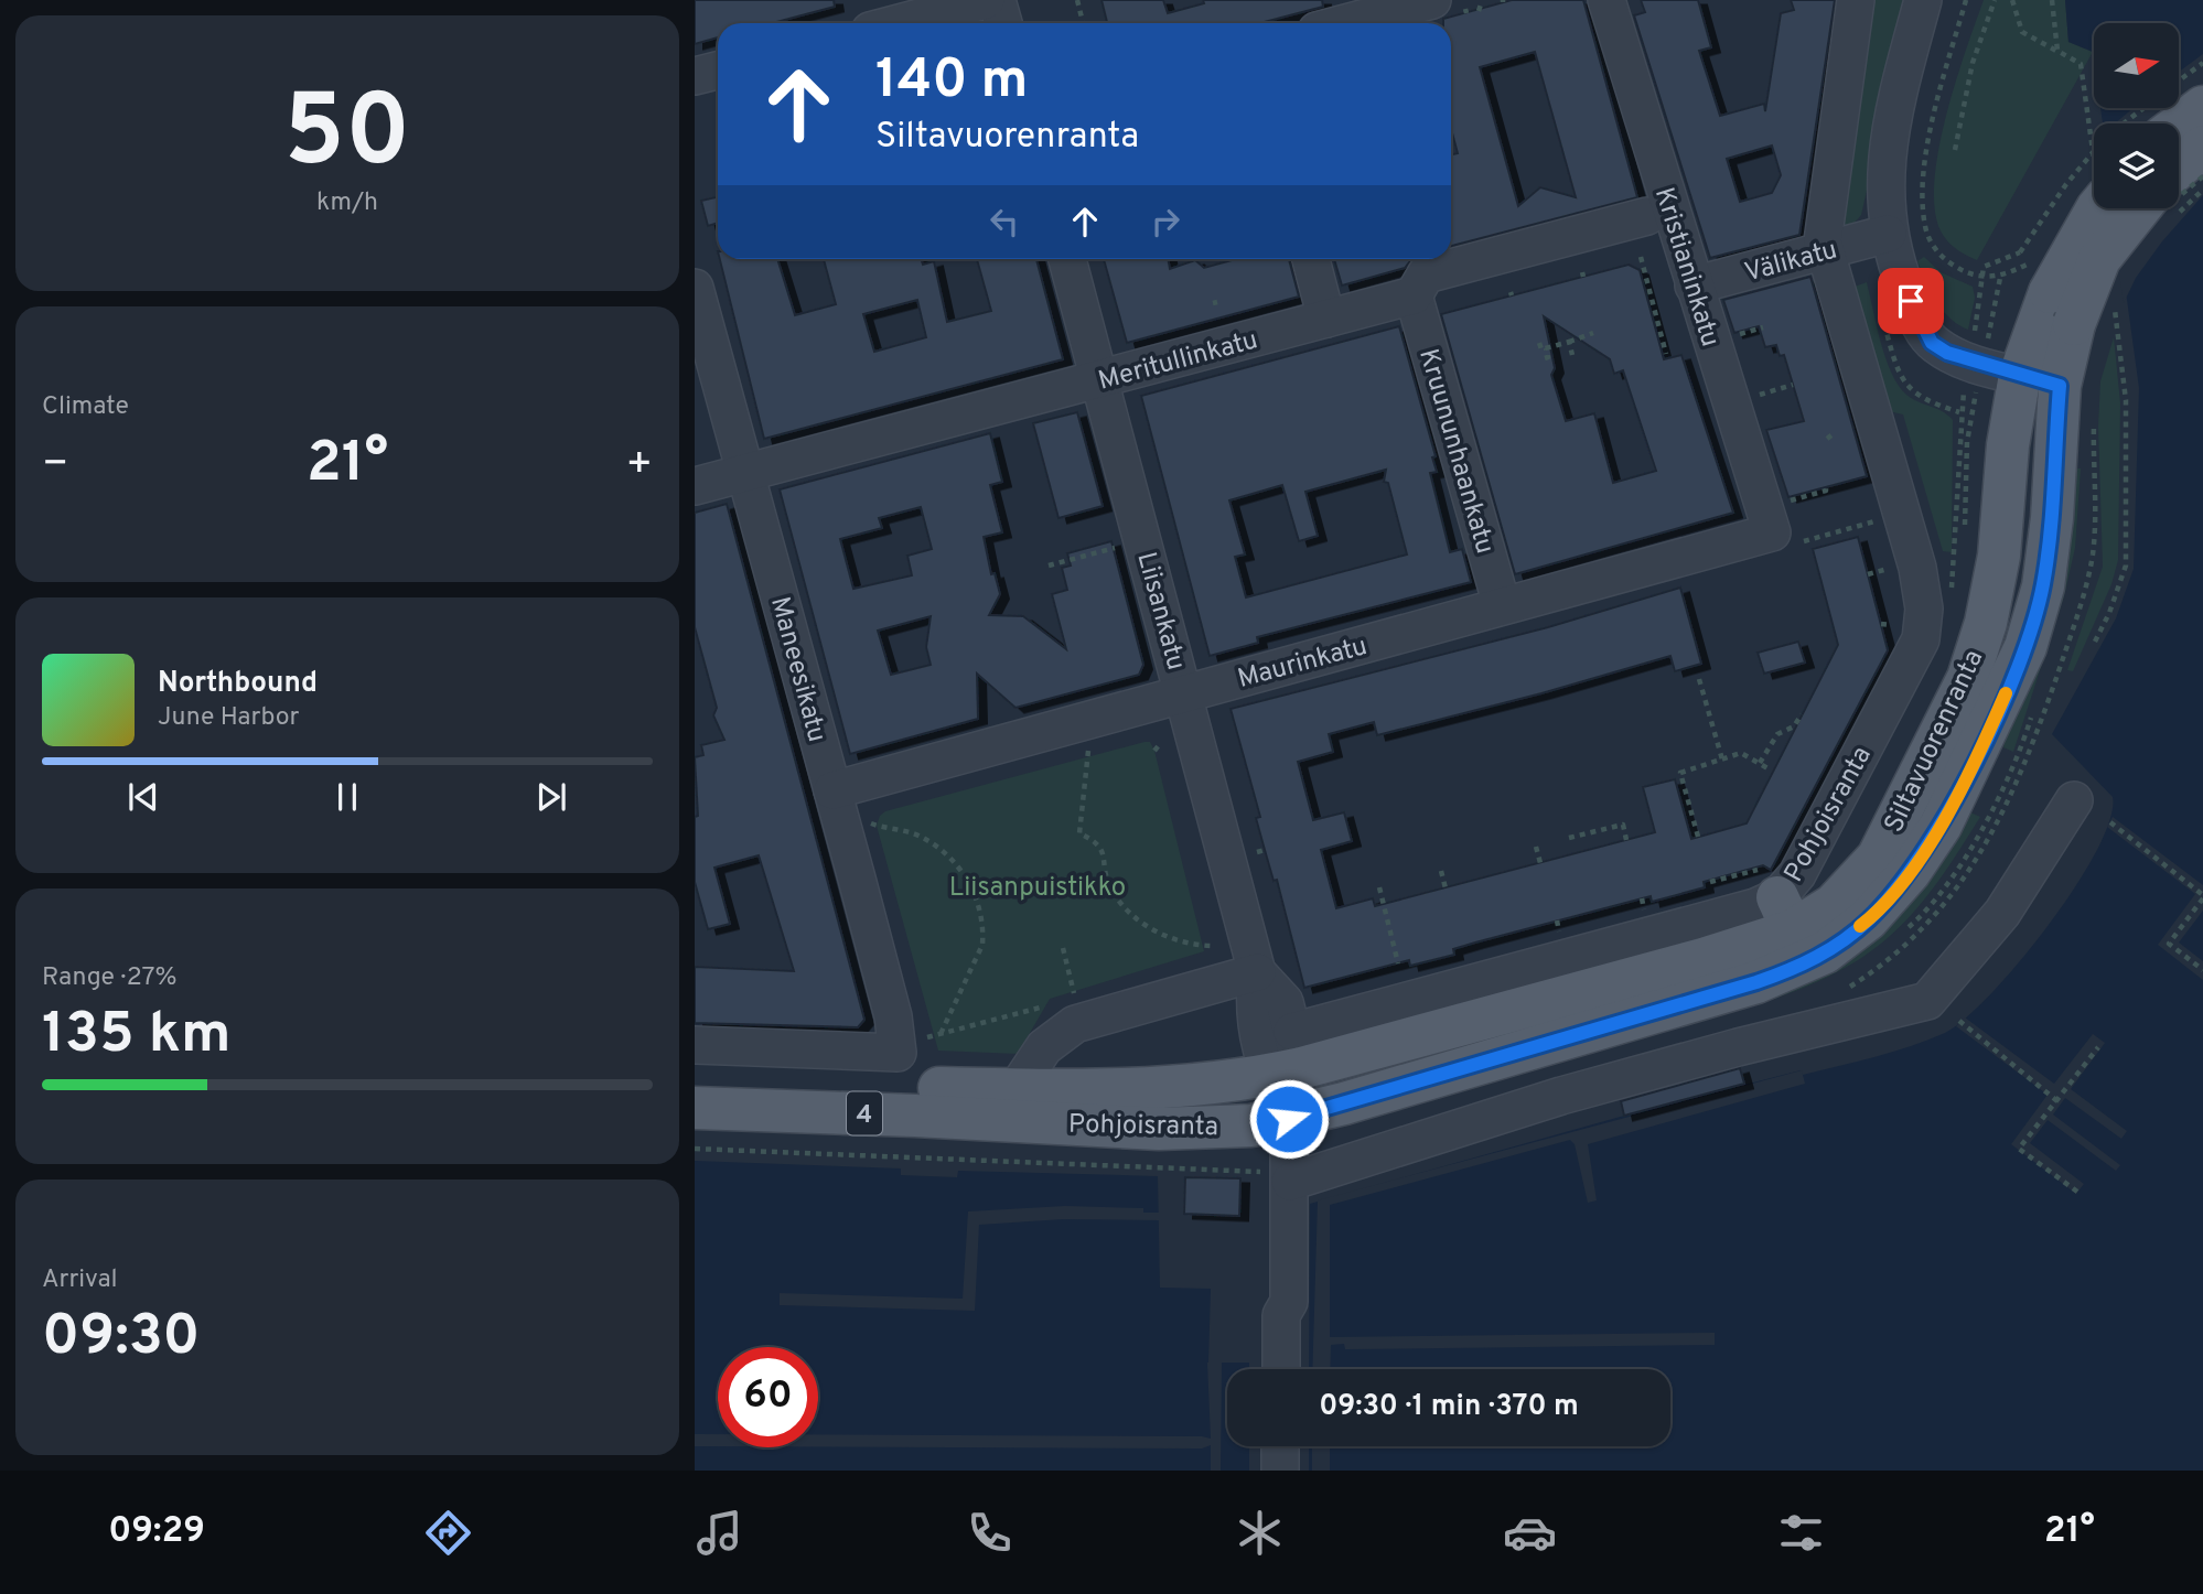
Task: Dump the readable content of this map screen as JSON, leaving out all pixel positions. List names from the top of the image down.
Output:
{
  "streets": {
    "main road": ["Siltavuorenranta", "Pohjoisranta", "4"],
    "street": [
      "Välikatu",
      "Kristianinkatu",
      "Meritullinkatu",
      "Kruununhaankatu",
      "Liisankatu",
      "Maurinkatu",
      "Maneesikatu"
    ]
  },
  "crossings": [
    ["Välikatu", "Kristianinkatu"],
    ["Välikatu", "Pohjoisranta"],
    ["Kristianinkatu", "Maurinkatu"],
    ["Meritullinkatu", "Kruununhaankatu"],
    ["Meritullinkatu", "Liisankatu"],
    ["Meritullinkatu", "Maneesikatu"],
    ["Kruununhaankatu", "Maurinkatu"],
    ["Liisankatu", "Maurinkatu"],
    ["Liisankatu", "Pohjoisranta"],
    ["Maurinkatu", "Maneesikatu"],
    ["Siltavuorenranta", "Pohjoisranta"]
  ],
  "parks": ["Liisanpuistikko"],
  "north": "right",
  "page": {
    "tile": [
      ["50", "km/h"],
      "Climate",
      ["Range · 27%", "135 km"],
      ["Arrival", "09:30"]
    ],
    "turn": ["140 m", "Siltavuorenranta"],
    "heat": ["−", "21°", "+"],
    "song": ["Northbound", "June Harbor"],
    "limit": "60",
    "trip": "09:30 · 1 min · 370 m",
    "tabs": ["09:29", "21°"]
  }
}
